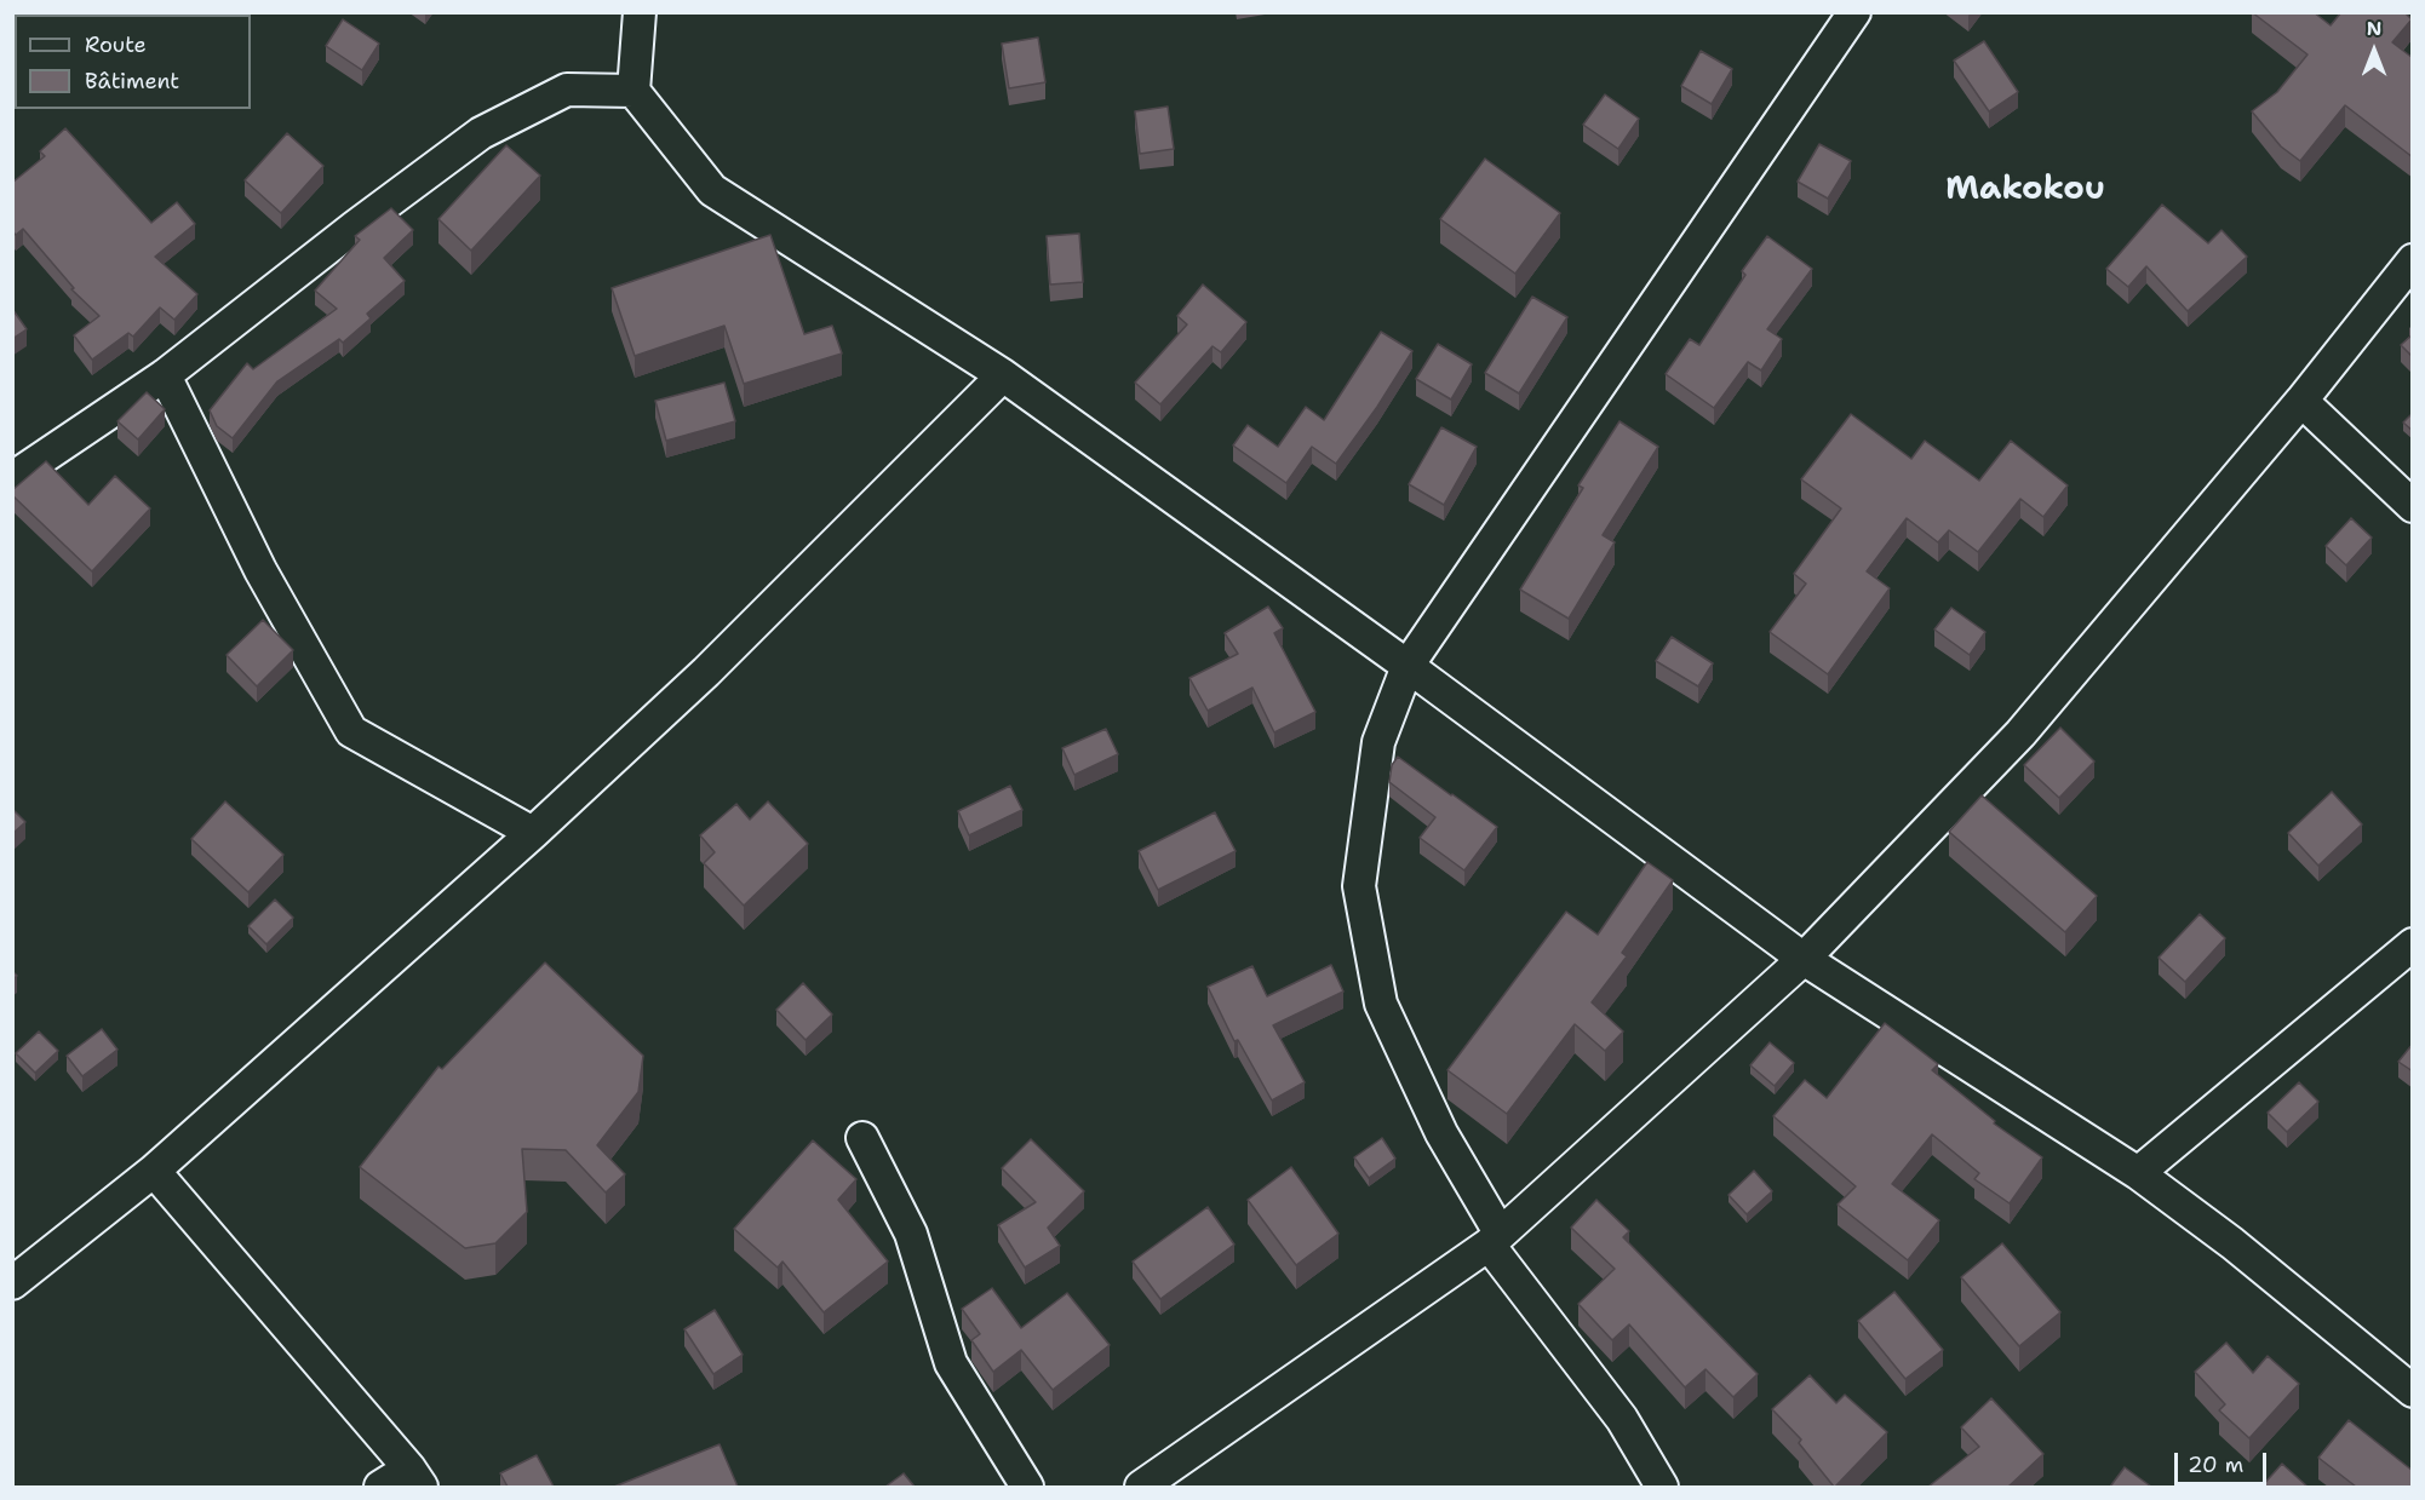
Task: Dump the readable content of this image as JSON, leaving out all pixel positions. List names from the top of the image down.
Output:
{
  "districts": ["Makokou"],
  "legend": ["Route", "Bâtiment"],
  "scale_bar": "20 m",
  "north": "top"
}
